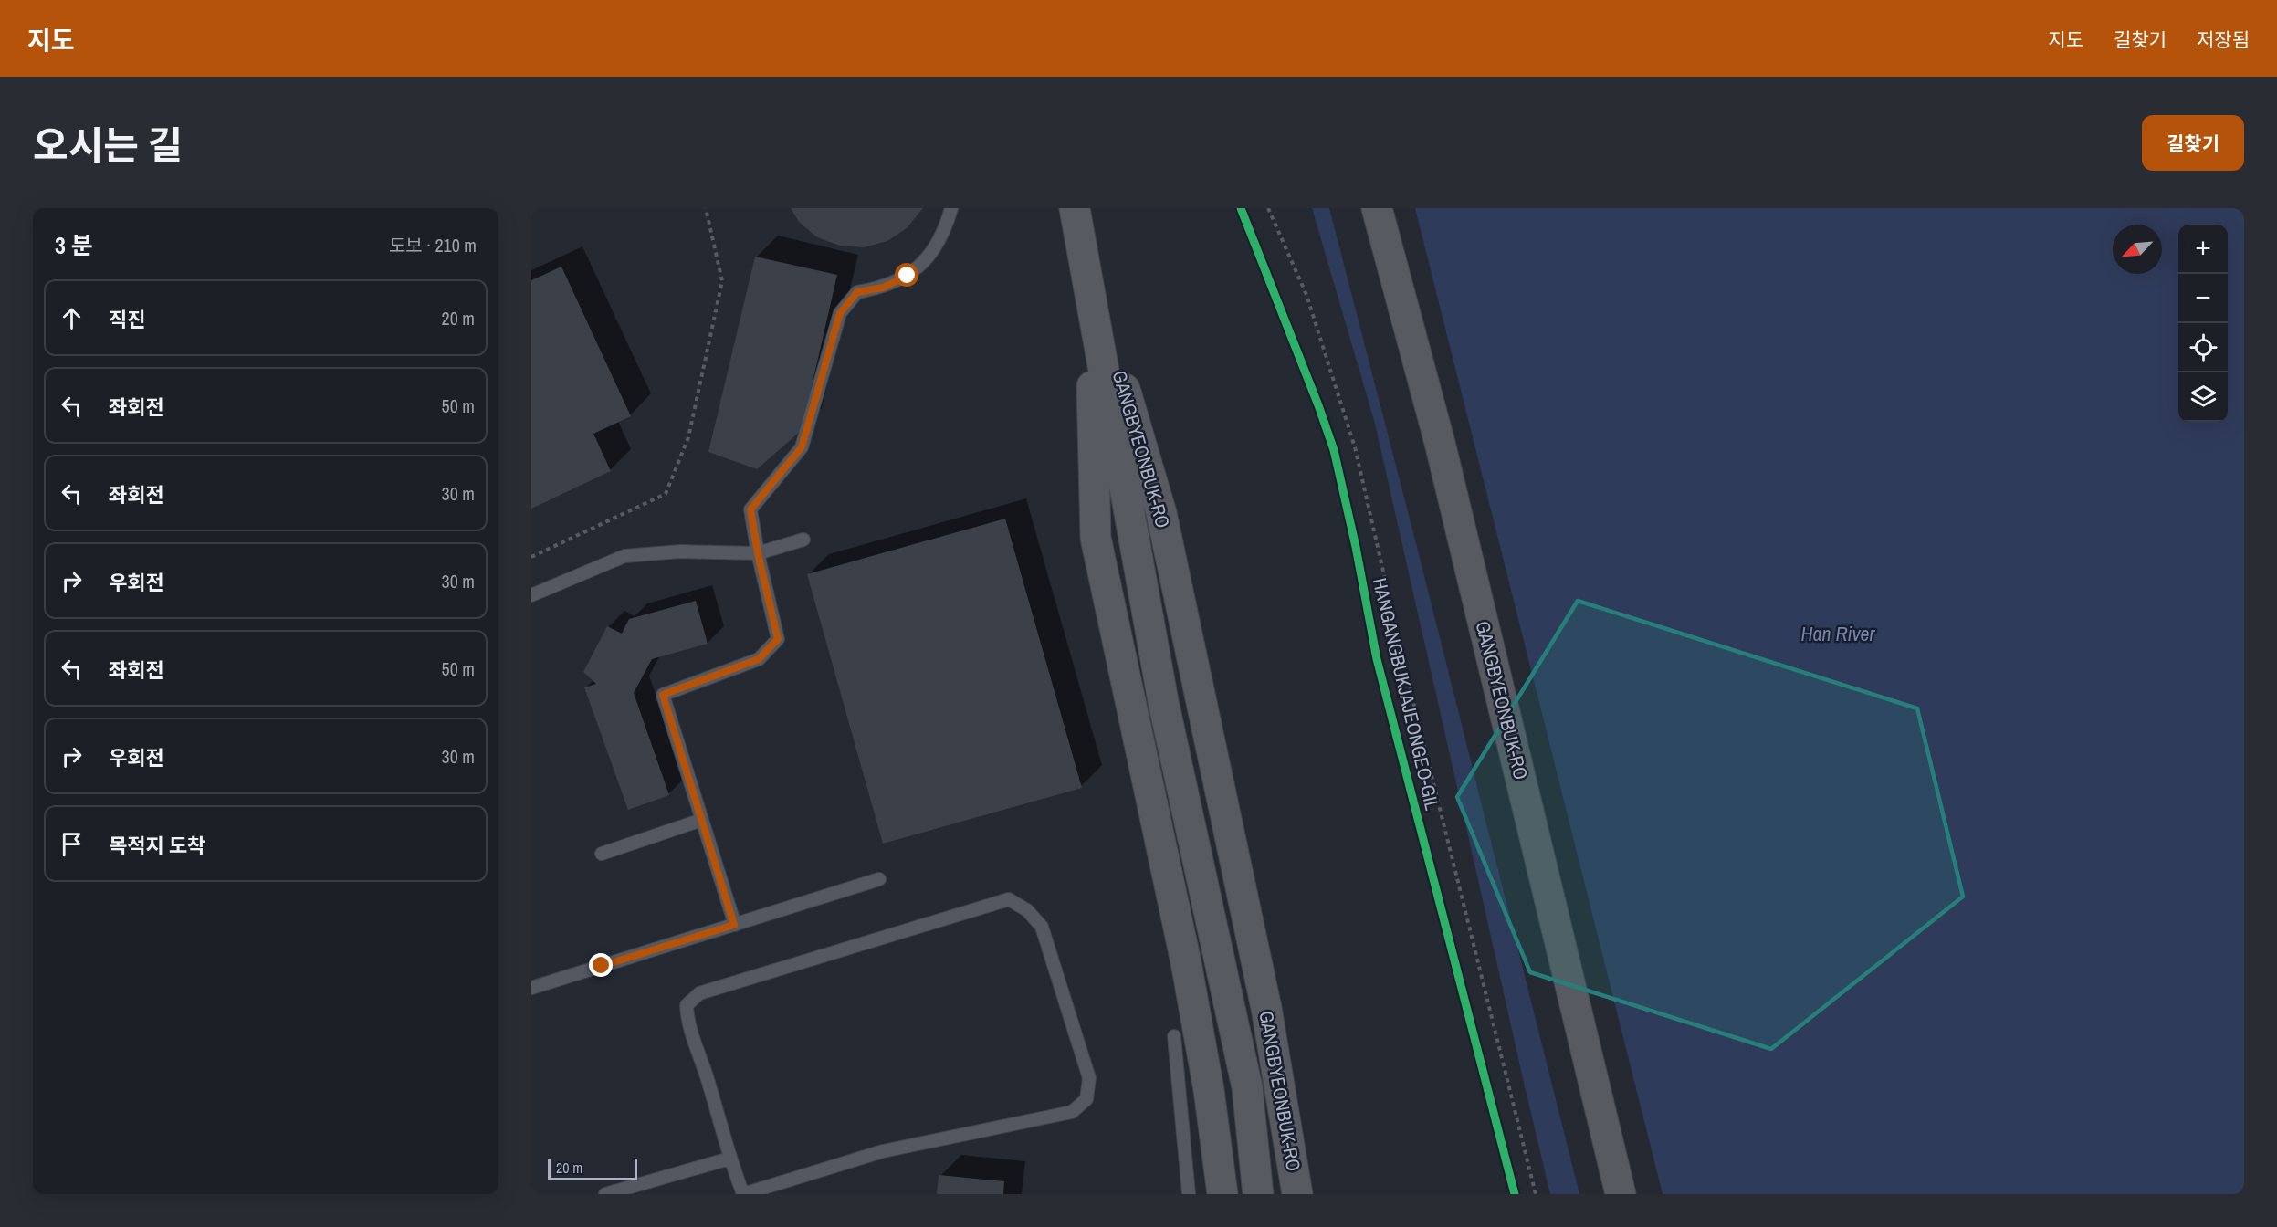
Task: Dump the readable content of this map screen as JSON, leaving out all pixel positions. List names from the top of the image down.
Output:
{
  "streets": {
    "highway": ["GANGBYEONBUK-RO"],
    "cycle path": ["HANGANGBUKJAJEONGEO-GIL"]
  },
  "water": ["Han River"],
  "scale_bar": "20 m",
  "north": "bottom left",
  "page": {
    "header": "지도",
    "nav": ["지도", "길찾기", "저장됨"],
    "title": "오시는 길",
    "buttons": "길찾기",
    "heading": ["3 분", "도보 · 210 m"],
    "map_buttons": ["+", "−"],
    "list": [
      ["직진", "20 m"],
      ["좌회전", "50 m"],
      ["좌회전", "30 m"],
      ["우회전", "30 m"],
      ["좌회전", "50 m"],
      ["우회전", "30 m"],
      "목적지 도착"
    ],
    "scale": "20 m"
  }
}
